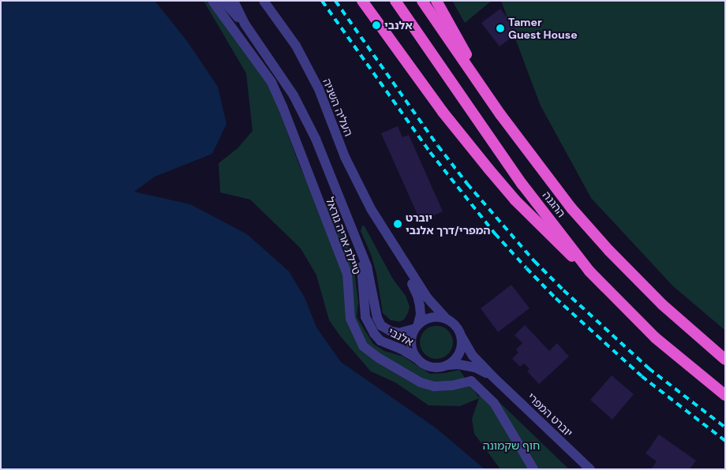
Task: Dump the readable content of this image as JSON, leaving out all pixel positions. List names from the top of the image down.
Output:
{
  "streets": {
    "highway": ["ההגנה"],
    "street": [
      "העליה השניה",
      "טיילת אריה גוראל",
      "אלנבי",
      "יוברט המפרי"
    ]
  },
  "crossings": [
    ["העליה השניה", "אלנבי"],
    ["העליה השניה", "יוברט המפרי"],
    ["אלנבי", "יוברט המפרי"]
  ],
  "parks": ["חוף שקמונה"],
  "places": ["אלנבי", "Tamer Guest House", "יוברט המפרי/דרך אלנבי"]
}
